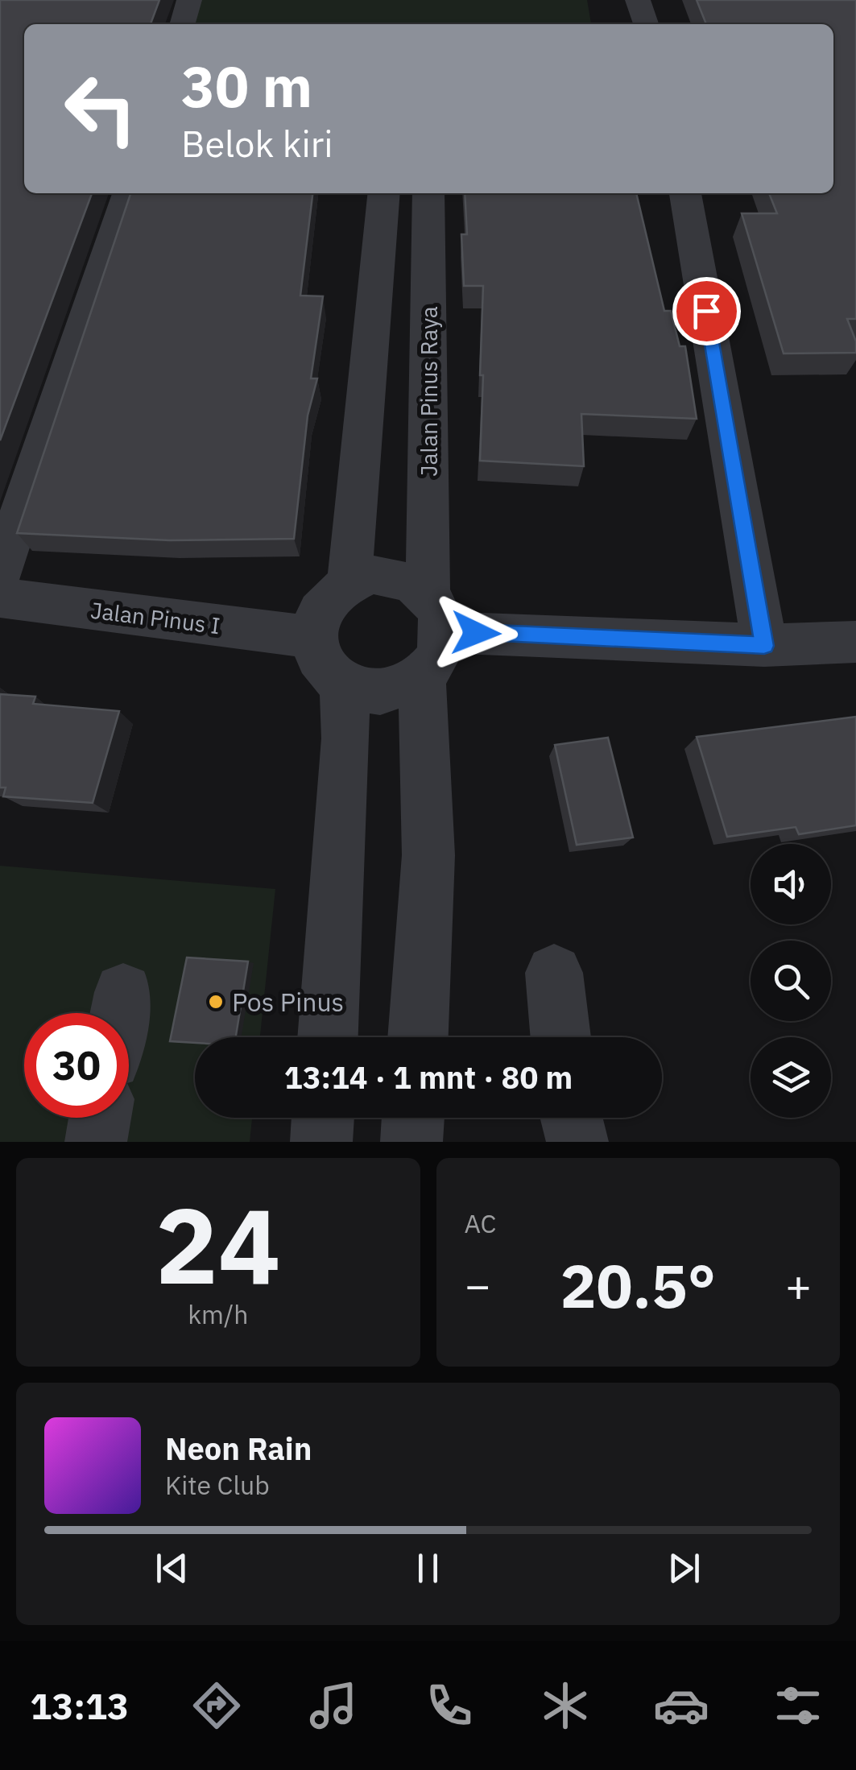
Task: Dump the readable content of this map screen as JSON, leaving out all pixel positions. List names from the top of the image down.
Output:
{
  "streets": {
    "street": ["Jalan Pinus Raya", "Jalan Pinus I"]
  },
  "crossings": [
    ["Jalan Pinus Raya", "Jalan Pinus I"]
  ],
  "places": ["Pos Pinus"],
  "page": {
    "turn": ["30 m", "Belok kiri"],
    "limit": "30",
    "trip": "13:14 · 1 mnt · 80 m",
    "tile": [
      ["24", "km/h"],
      "AC"
    ],
    "heat": ["−", "20.5°", "+"],
    "song": ["Neon Rain", "Kite Club"],
    "tabs": "13:13"
  }
}
